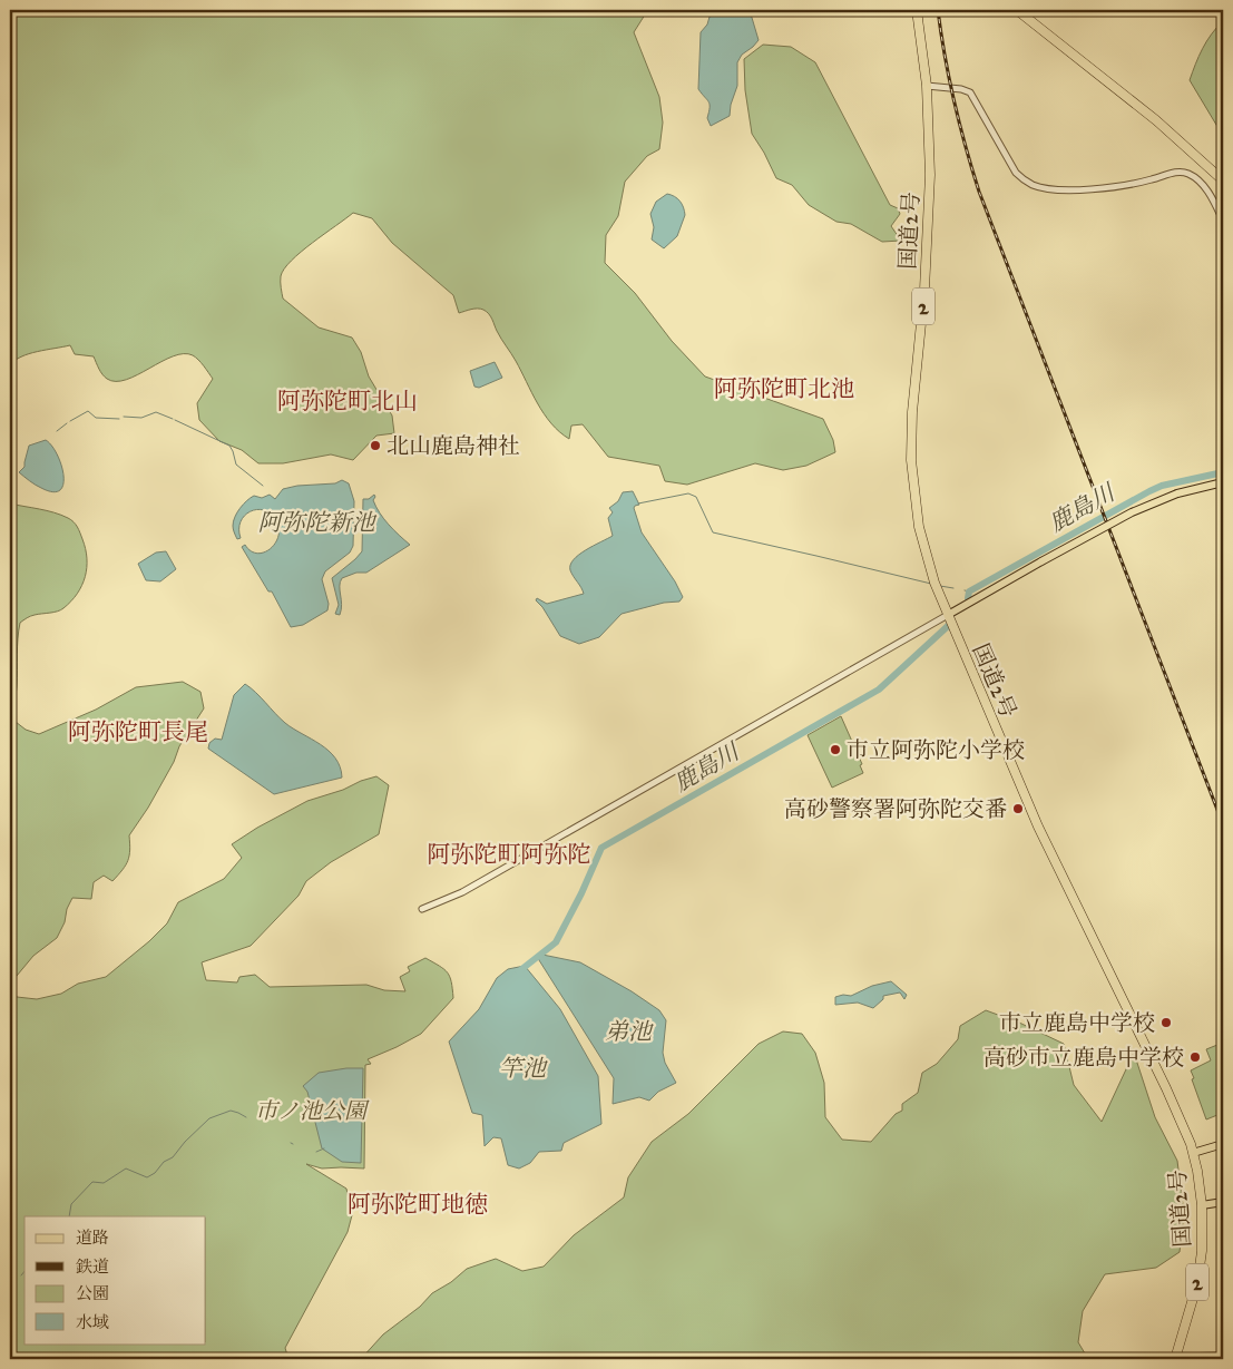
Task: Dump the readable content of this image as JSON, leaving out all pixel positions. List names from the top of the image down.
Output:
{
  "streets": {
    "highway": ["国道2号", "2"]
  },
  "districts": [
    "阿弥陀町北池",
    "阿弥陀町北山",
    "阿弥陀町長尾",
    "阿弥陀町阿弥陀",
    "阿弥陀町地徳"
  ],
  "water": [
    "鹿島川",
    "阿弥陀新池",
    "弟池",
    "竿池"
  ],
  "parks": ["市ノ池公園"],
  "places": [
    "北山鹿島神社",
    "市立阿弥陀小学校",
    "高砂警察署阿弥陀交番",
    "市立鹿島中学校",
    "高砂市立鹿島中学校"
  ],
  "legend": [
    "道路",
    "鉄道",
    "公園",
    "水域"
  ]
}
